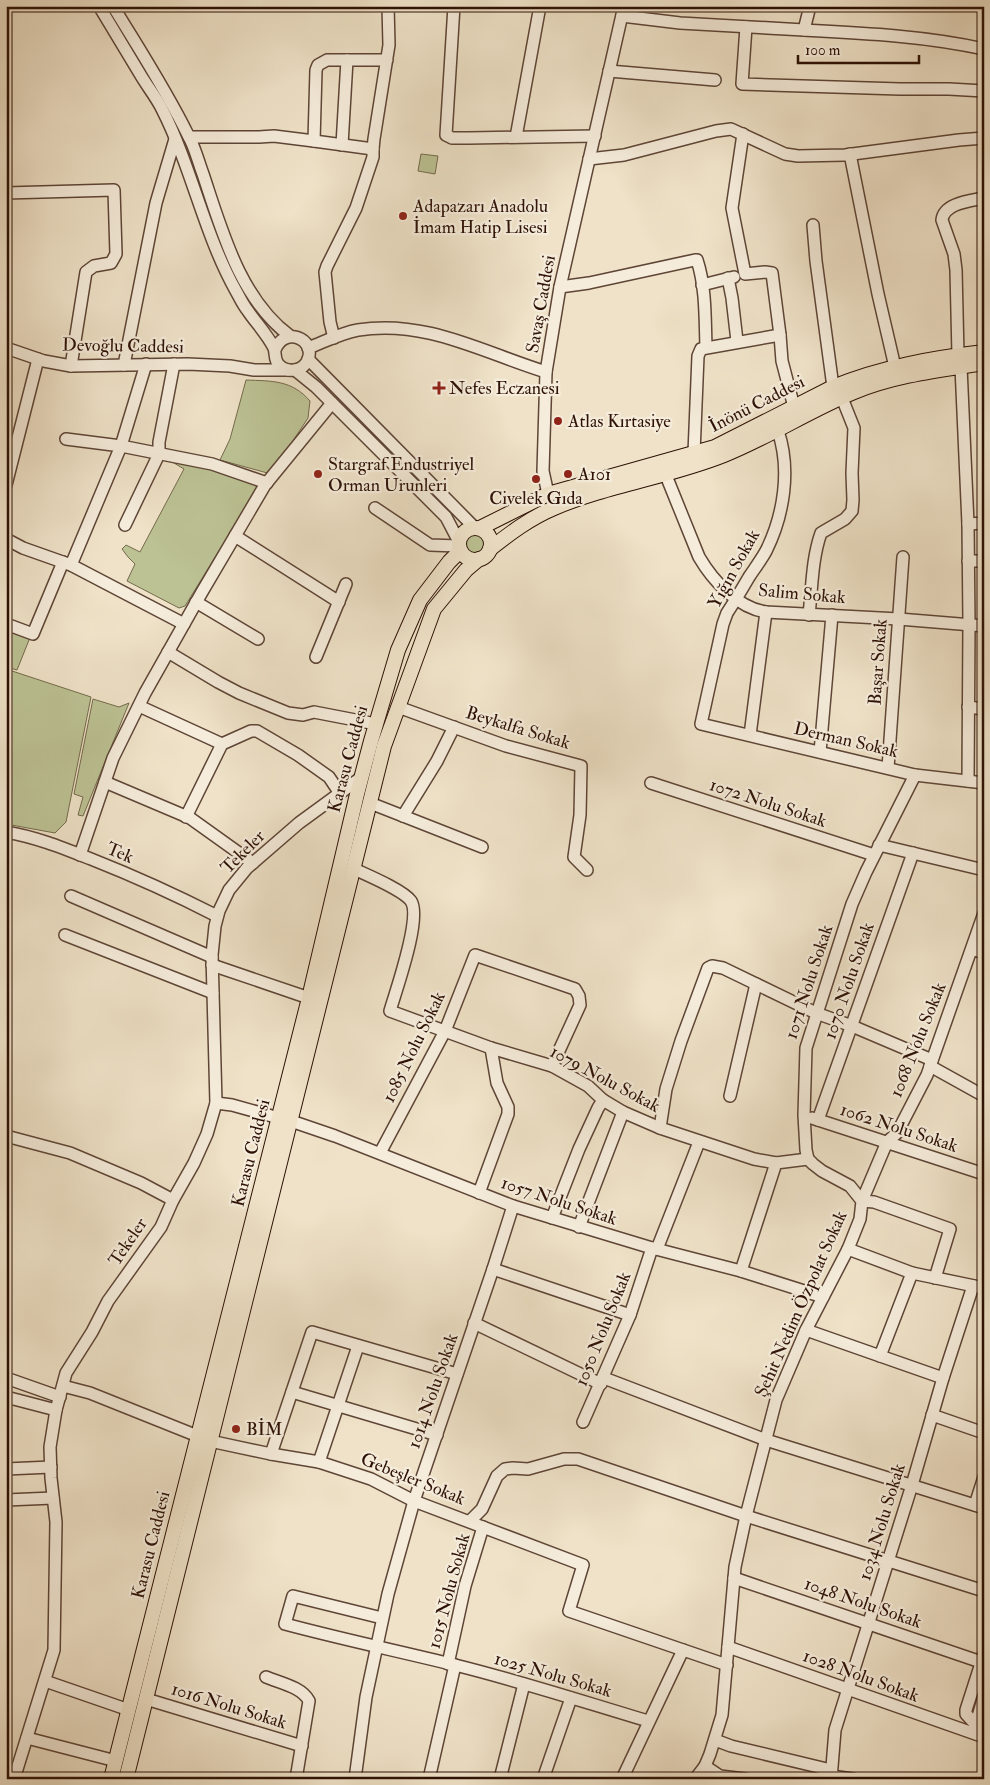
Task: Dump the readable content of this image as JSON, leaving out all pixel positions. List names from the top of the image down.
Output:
{
  "streets": {
    "main road": ["İnönü Caddesi", "Karasu Caddesi"],
    "street": [
      "Savaş Caddesi",
      "Devoğlu Caddesi",
      "Yığın Sokak",
      "Salim Sokak",
      "Başar Sokak",
      "Beykalfa Sokak",
      "Derman Sokak",
      "1072 Nolu Sokak",
      "Tekeler",
      "Tek",
      "1070 Nolu Sokak",
      "1071 Nolu Sokak",
      "1068 Nolu Sokak",
      "1085 Nolu Sokak",
      "1079 Nolu Sokak",
      "1062 Nolu Sokak",
      "1057 Nolu Sokak",
      "Şehit Nedim Özpolat Sokak",
      "1050 Nolu Sokak",
      "1014 Nolu Sokak",
      "Gebeşler Sokak",
      "1034 Nolu Sokak",
      "1015 Nolu Sokak",
      "1048 Nolu Sokak",
      "1025 Nolu Sokak",
      "1028 Nolu Sokak",
      "1016 Nolu Sokak"
    ]
  },
  "crossings": [
    ["Savaş Caddesi", "İnönü Caddesi"],
    ["İnönü Caddesi", "Yığın Sokak"],
    ["İnönü Caddesi", "Salim Sokak"],
    ["İnönü Caddesi", "Karasu Caddesi"],
    ["Yığın Sokak", "Salim Sokak"],
    ["Yığın Sokak", "Derman Sokak"],
    ["Salim Sokak", "Başar Sokak"],
    ["Başar Sokak", "Derman Sokak"],
    ["Beykalfa Sokak", "Karasu Caddesi"],
    ["Derman Sokak", "1071 Nolu Sokak"],
    ["Karasu Caddesi", "Tekeler"],
    ["Karasu Caddesi", "1079 Nolu Sokak"],
    ["Karasu Caddesi", "1057 Nolu Sokak"],
    ["Karasu Caddesi", "Gebeşler Sokak"],
    ["Karasu Caddesi", "1016 Nolu Sokak"],
    ["1072 Nolu Sokak", "1070 Nolu Sokak"],
    ["1072 Nolu Sokak", "1071 Nolu Sokak"],
    ["Tekeler", "Tek"],
    ["Tekeler", "1057 Nolu Sokak"],
    ["Tekeler", "Gebeşler Sokak"],
    ["1070 Nolu Sokak", "1062 Nolu Sokak"],
    ["1071 Nolu Sokak", "1062 Nolu Sokak"],
    ["1071 Nolu Sokak", "Şehit Nedim Özpolat Sokak"],
    ["1068 Nolu Sokak", "1062 Nolu Sokak"],
    ["1068 Nolu Sokak", "Şehit Nedim Özpolat Sokak"],
    ["1085 Nolu Sokak", "1079 Nolu Sokak"],
    ["1085 Nolu Sokak", "1057 Nolu Sokak"],
    ["1079 Nolu Sokak", "1050 Nolu Sokak"],
    ["1057 Nolu Sokak", "Şehit Nedim Özpolat Sokak"],
    ["1057 Nolu Sokak", "1050 Nolu Sokak"],
    ["1057 Nolu Sokak", "1014 Nolu Sokak"],
    ["Şehit Nedim Özpolat Sokak", "Gebeşler Sokak"],
    ["Şehit Nedim Özpolat Sokak", "1048 Nolu Sokak"],
    ["Şehit Nedim Özpolat Sokak", "1028 Nolu Sokak"],
    ["1014 Nolu Sokak", "Gebeşler Sokak"],
    ["1014 Nolu Sokak", "1025 Nolu Sokak"],
    ["1034 Nolu Sokak", "1048 Nolu Sokak"],
    ["1034 Nolu Sokak", "1028 Nolu Sokak"],
    ["1015 Nolu Sokak", "1025 Nolu Sokak"]
  ],
  "places": {
    "other": [
      "Adapazarı Anadolu İmam Hatip Lisesi",
      "Atlas Kırtasiye",
      "Stargraf Endustriyel Orman Urunleri",
      "A101",
      "Civelek Gıda",
      "BİM"
    ],
    "health": ["Nefes Eczanesi"]
  },
  "scale_bar": "100 m"
}
